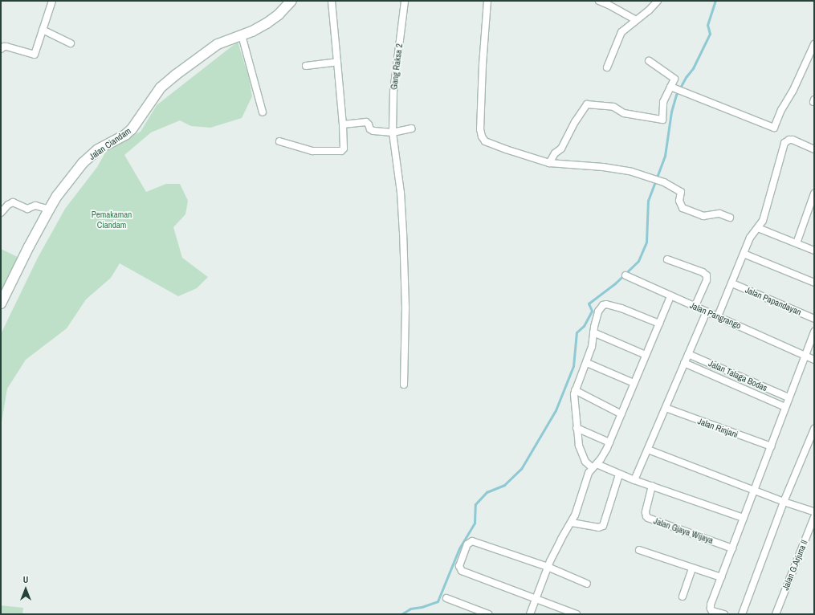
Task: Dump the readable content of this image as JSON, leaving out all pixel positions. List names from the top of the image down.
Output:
{
  "streets": {
    "street": [
      "Gang Raksa 2",
      "Jalan Ciandam",
      "Jalan Papandayan",
      "Jalan Pangrango",
      "Jalan Talaga Bodas",
      "Jalan Rinjani",
      "Jalan Gjaya Wijaya",
      "Jalan G.Arjuna ll"
    ]
  },
  "parks": ["Pemakaman Ciandam"],
  "north": "top"
}
